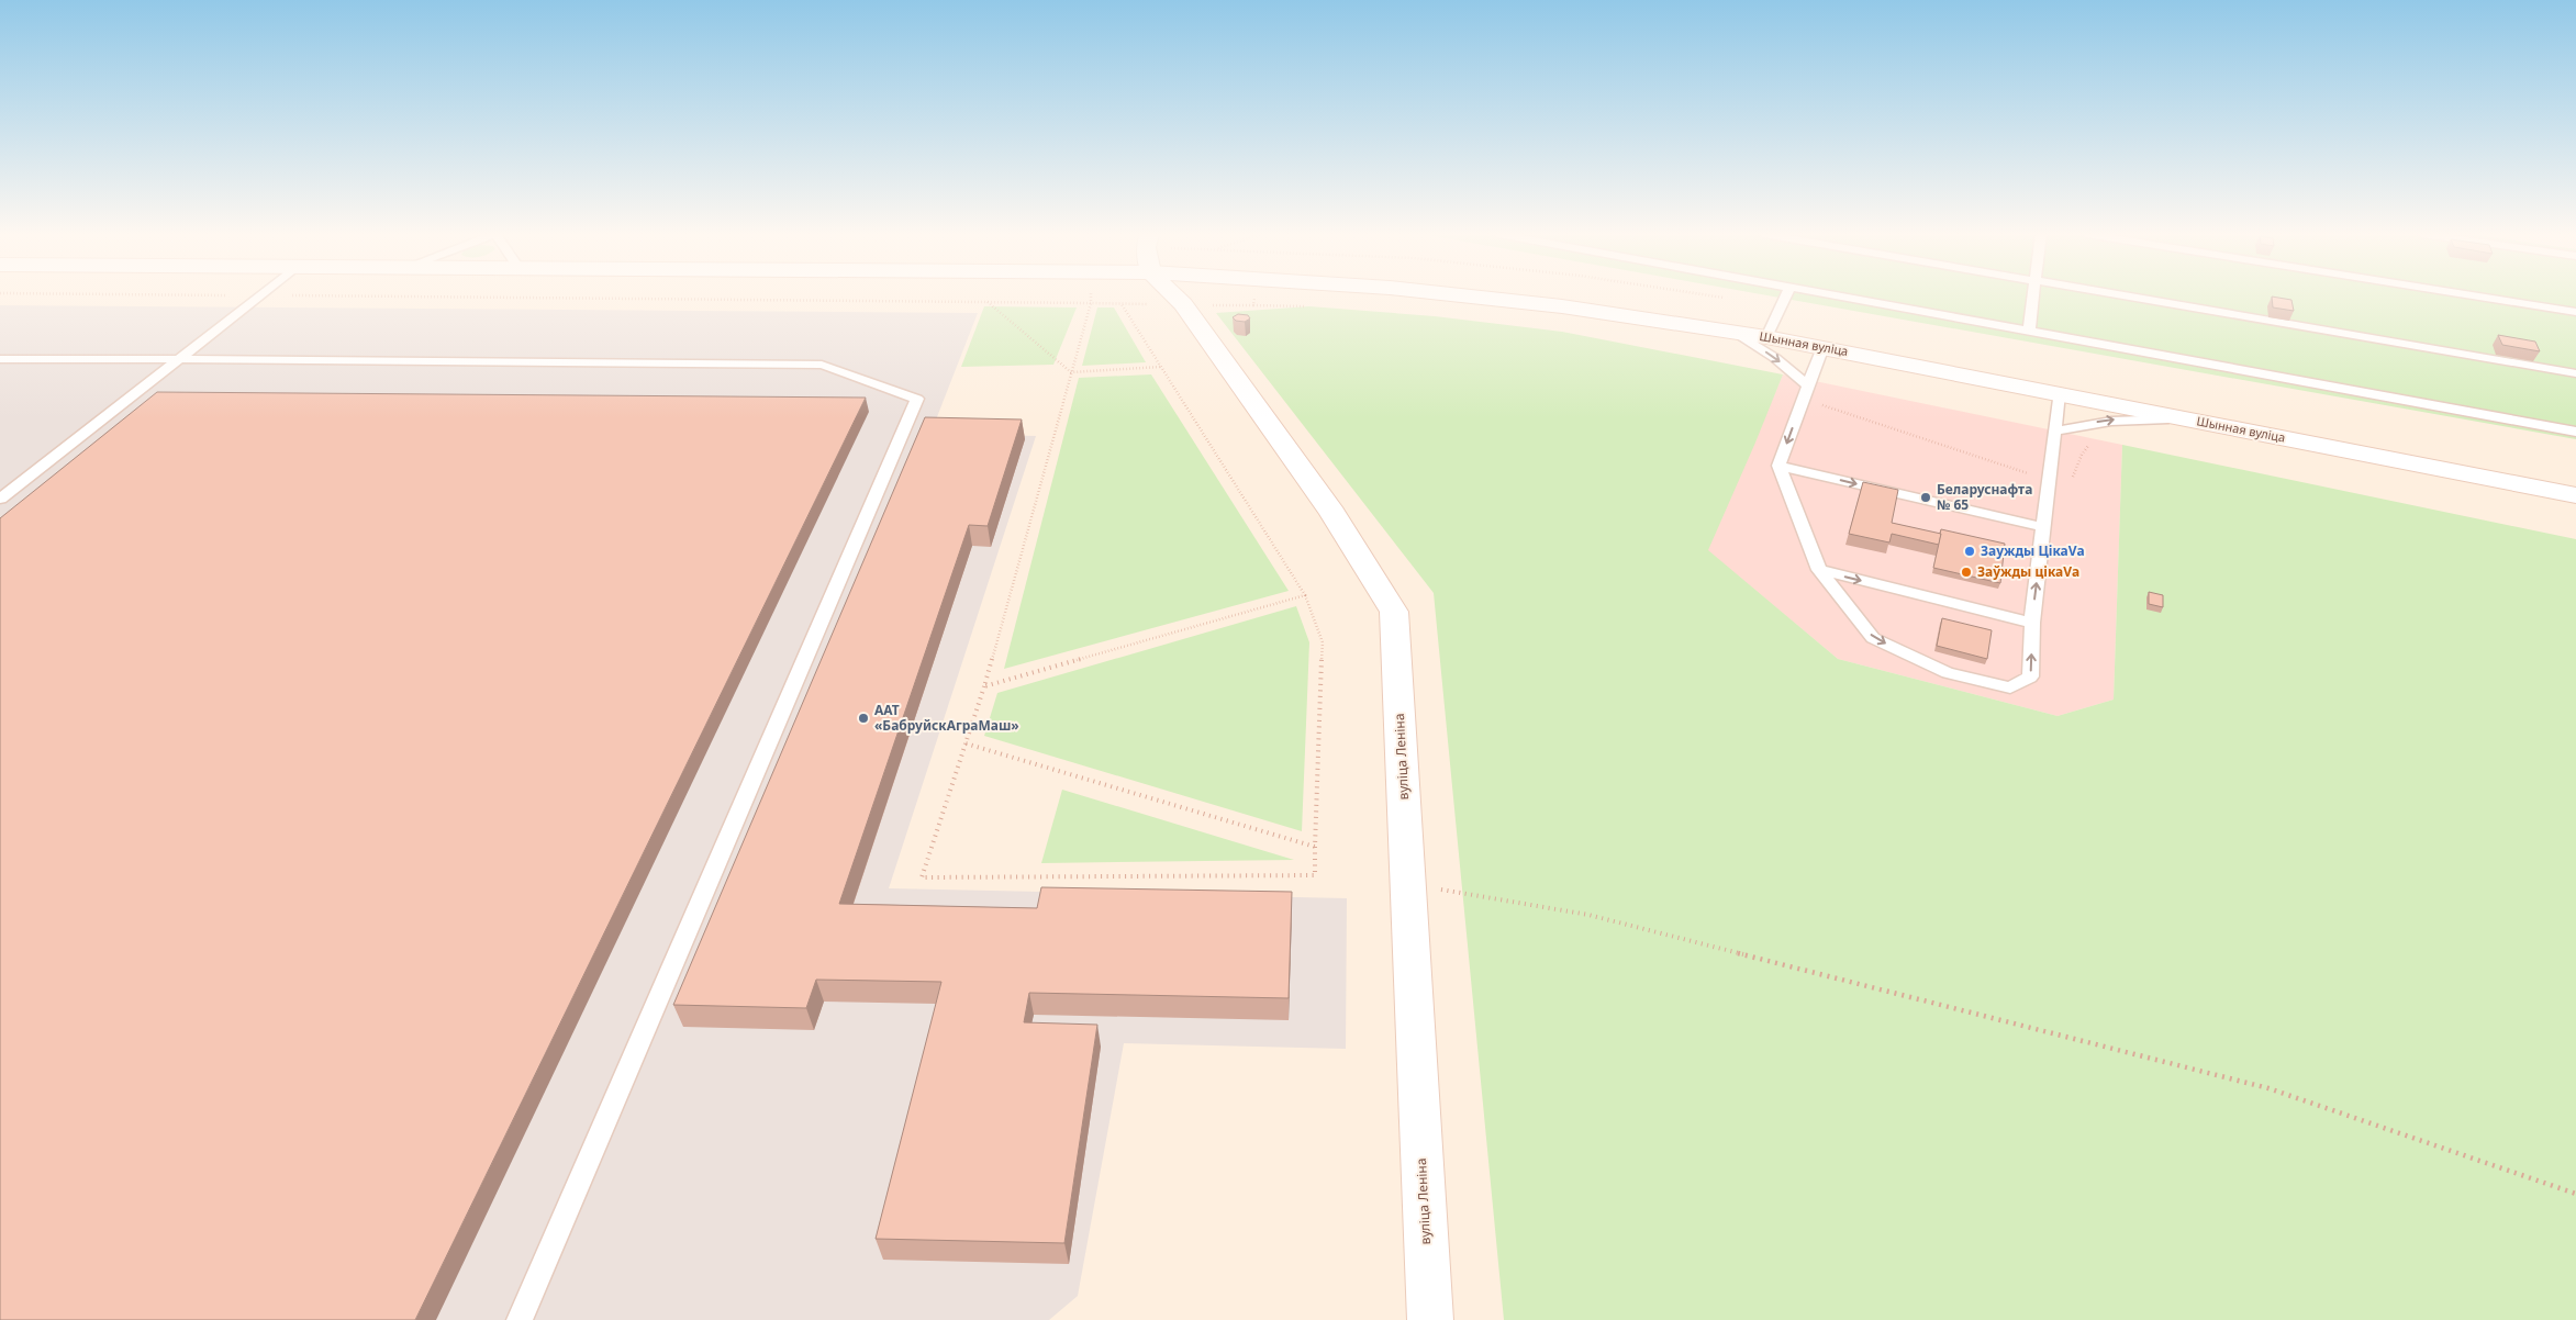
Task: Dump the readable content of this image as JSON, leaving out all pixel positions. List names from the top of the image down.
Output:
{
  "streets": {
    "main road": ["Шынная вуліца", "вуліца Леніна"]
  },
  "places": [
    "Беларуснафта № 65",
    "Заужды ЦікаVа",
    "Заўжды цікаVа",
    "ААТ «БабруйскАграМаш»"
  ]
}
